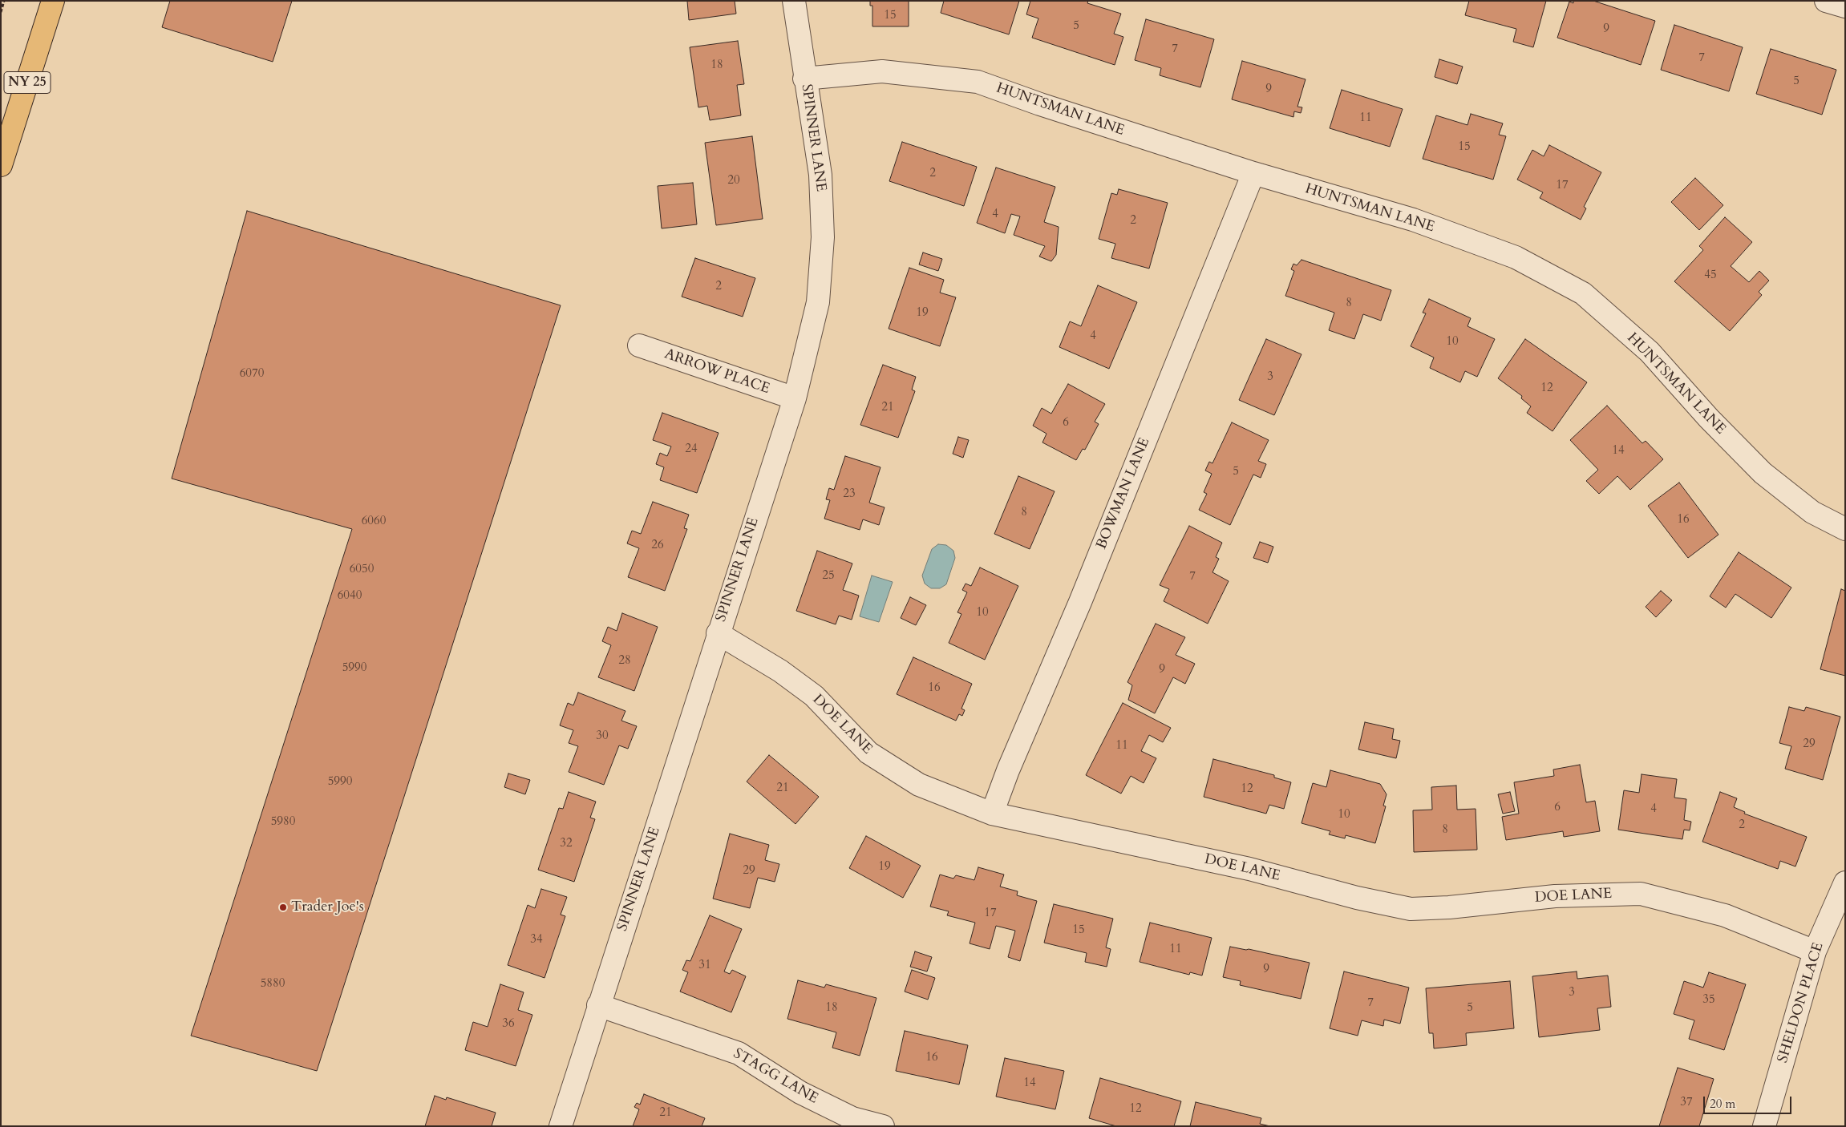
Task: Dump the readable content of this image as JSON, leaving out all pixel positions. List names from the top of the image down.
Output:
{
  "streets": {
    "main road": ["NY 25"],
    "street": [
      "HUNTSMAN LANE",
      "SPINNER LANE",
      "ARROW PLACE",
      "BOWMAN LANE",
      "DOE LANE",
      "SHELDON PLACE",
      "STAGG LANE"
    ]
  },
  "crossings": [
    ["HUNTSMAN LANE", "SPINNER LANE"],
    ["HUNTSMAN LANE", "BOWMAN LANE"],
    ["SPINNER LANE", "ARROW PLACE"],
    ["SPINNER LANE", "DOE LANE"],
    ["SPINNER LANE", "STAGG LANE"],
    ["BOWMAN LANE", "DOE LANE"],
    ["DOE LANE", "SHELDON PLACE"]
  ],
  "places": ["Trader Joe's"],
  "house_numbers": [
    "15",
    "5",
    "9",
    "7",
    "7",
    "18",
    "5",
    "9",
    "11",
    "15",
    "2",
    "20",
    "17",
    "4",
    "2",
    "45",
    "2",
    "8",
    "19",
    "4",
    "10",
    "6070",
    "3",
    "12",
    "21",
    "6",
    "24",
    "14",
    "5",
    "23",
    "8",
    "16",
    "6060",
    "26",
    "6050",
    "25",
    "7",
    "6040",
    "10",
    "28",
    "5990",
    "9",
    "16",
    "30",
    "29",
    "11",
    "5990",
    "21",
    "12",
    "6",
    "4",
    "10",
    "5980",
    "2",
    "8",
    "32",
    "19",
    "29",
    "17",
    "15",
    "34",
    "11",
    "31",
    "9",
    "5880",
    "3",
    "35",
    "7",
    "18",
    "5",
    "36",
    "16",
    "14",
    "37",
    "12",
    "21"
  ],
  "scale_bar": "20 m"
}
